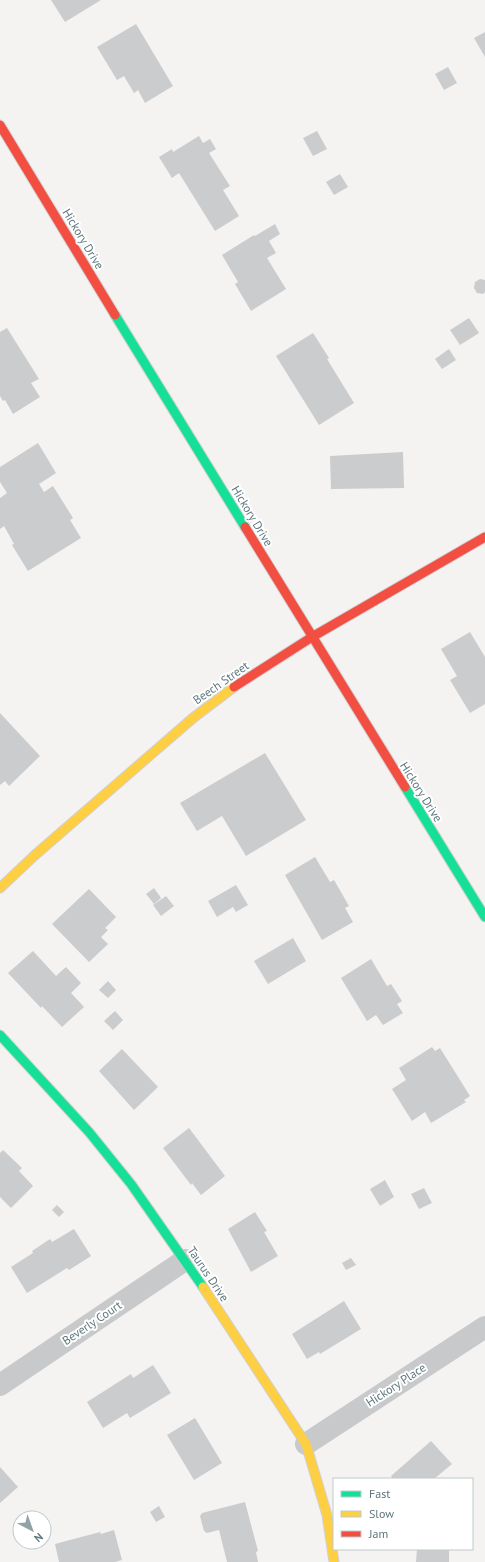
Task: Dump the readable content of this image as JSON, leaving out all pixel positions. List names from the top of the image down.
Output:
{
  "streets": {
    "street": [
      "Hickory Drive",
      "Beech Street",
      "Taurus Drive",
      "Beverly Court",
      "Hickory Place"
    ]
  },
  "crossings": [
    ["Hickory Drive", "Beech Street"],
    ["Taurus Drive", "Beverly Court"],
    ["Taurus Drive", "Hickory Place"]
  ],
  "legend": ["Fast", "Slow", "Jam"],
  "north": "bottom right"
}
